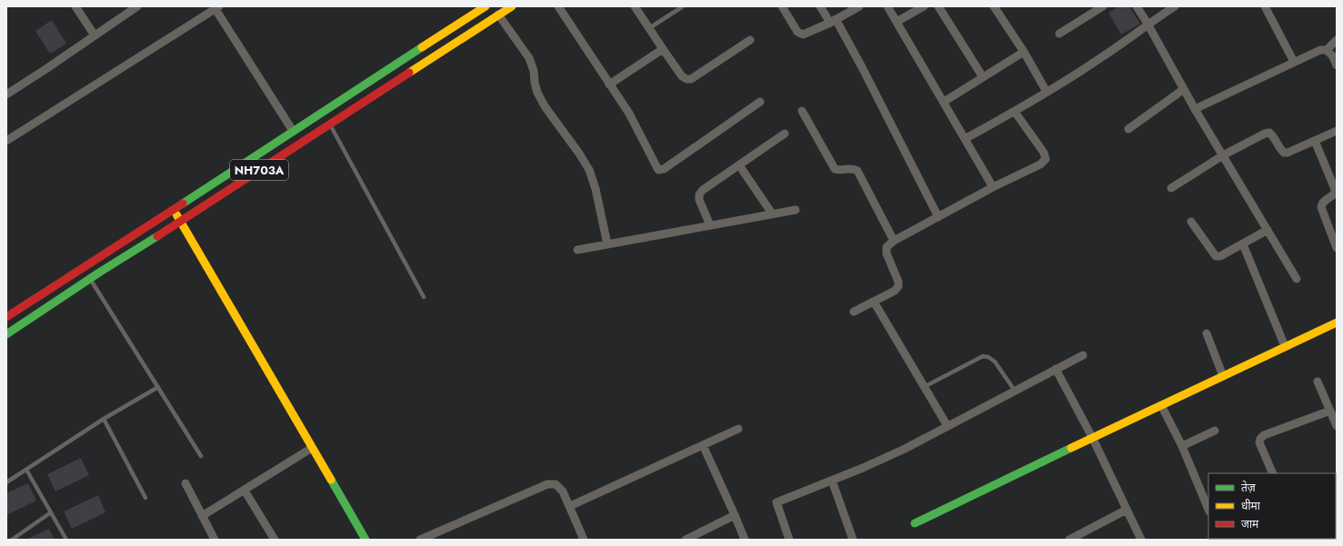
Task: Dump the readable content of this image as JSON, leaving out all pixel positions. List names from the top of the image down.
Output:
{
  "streets": {
    "main road": ["NH703A"]
  },
  "legend": ["तेज़", "धीमा", "जाम"]
}
